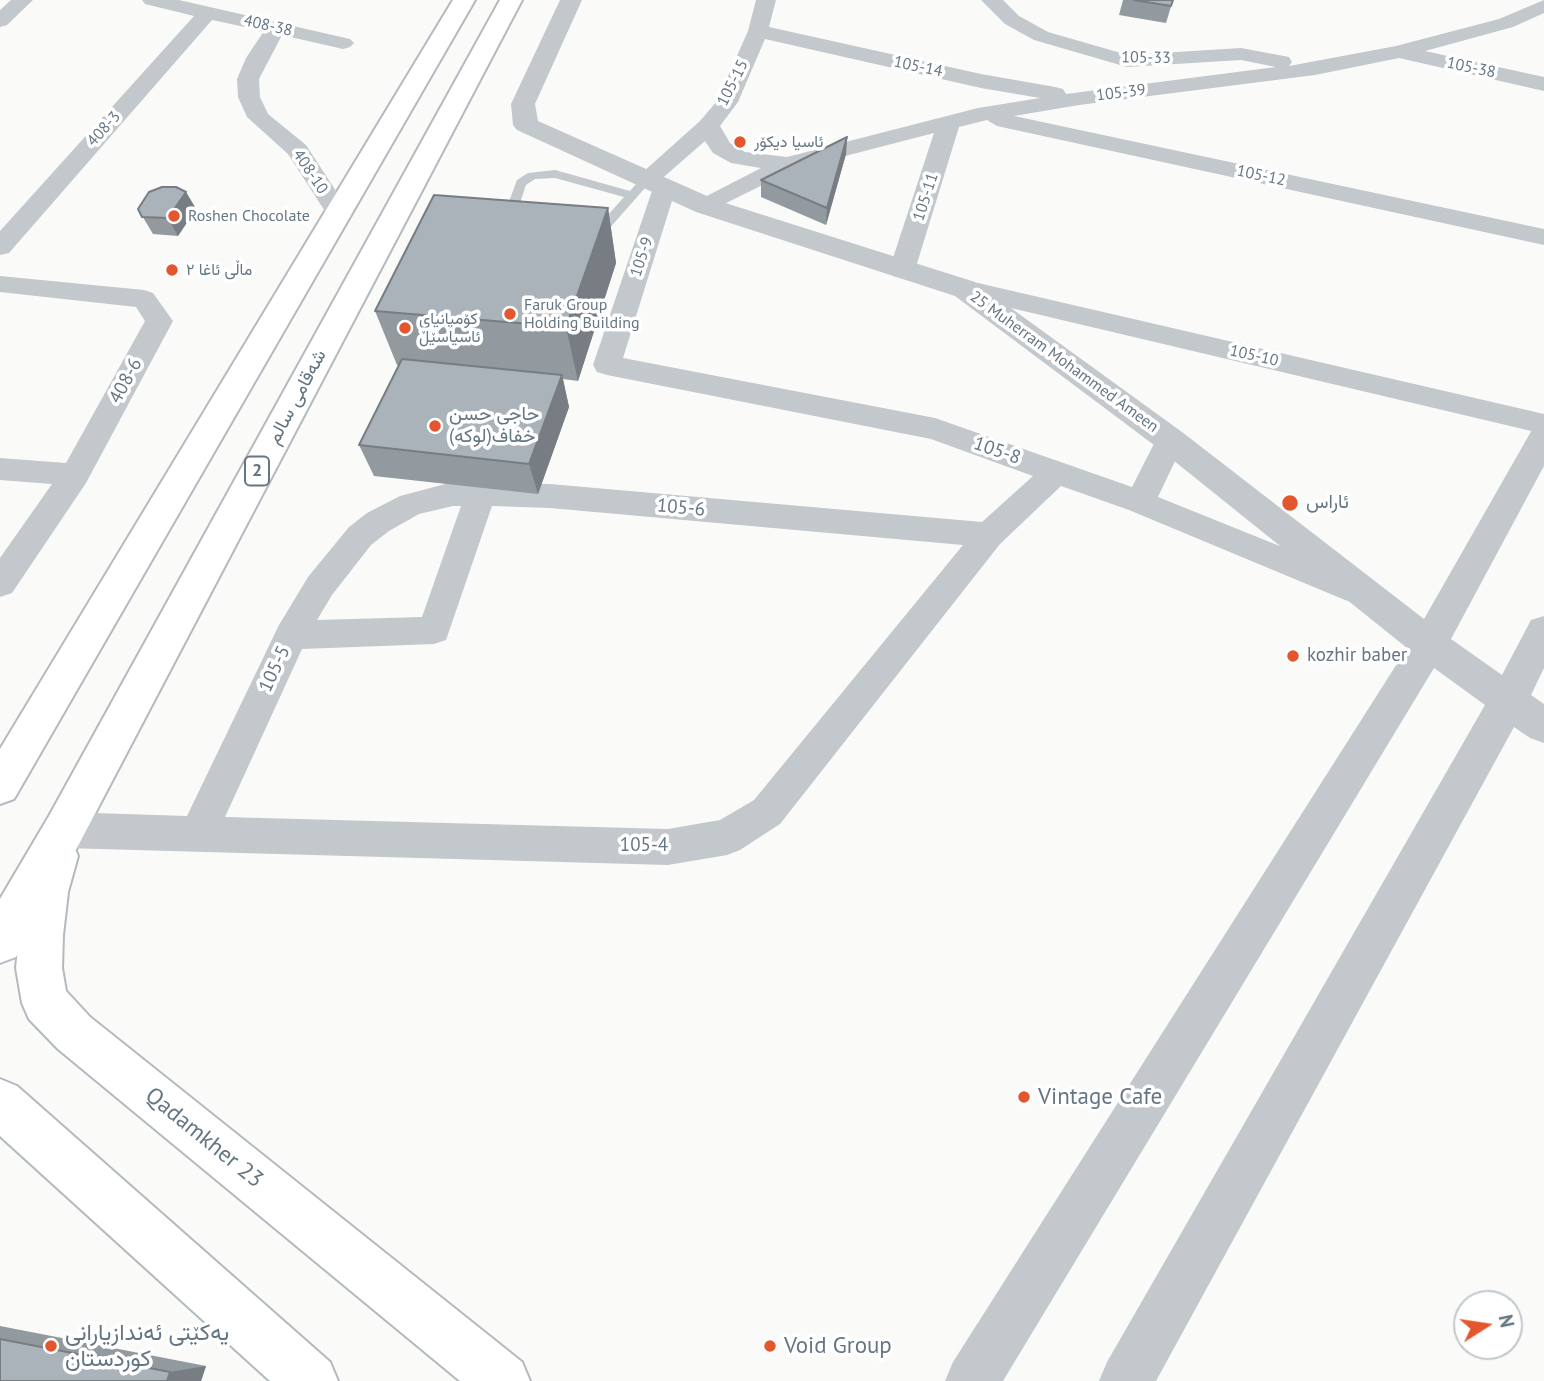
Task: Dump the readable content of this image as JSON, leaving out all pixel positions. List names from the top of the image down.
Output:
{
  "streets": {
    "main road": ["شەقامی سالم", "2", "Qadamkher 23"],
    "street": [
      "408-38",
      "105-33",
      "105-14",
      "105-38",
      "105-15",
      "105-39",
      "408-3",
      "408-10",
      "105-12",
      "105-11",
      "105-9",
      "105-10",
      "25 Muherram Mohammed Ameen",
      "408-6",
      "105-8",
      "105-6",
      "105-5",
      "105-4"
    ]
  },
  "crossings": [
    ["408-38", "408-3"],
    ["408-38", "408-10"],
    ["105-33", "105-39"],
    ["105-14", "105-15"],
    ["105-14", "105-39"],
    ["105-38", "105-39"],
    ["105-15", "105-9"],
    ["105-15", "25 Muherram Mohammed Ameen"],
    ["105-39", "105-12"],
    ["105-39", "105-11"],
    ["105-39", "25 Muherram Mohammed Ameen"],
    ["105-11", "25 Muherram Mohammed Ameen"],
    ["105-9", "25 Muherram Mohammed Ameen"],
    ["105-9", "105-8"],
    ["105-10", "25 Muherram Mohammed Ameen"],
    ["25 Muherram Mohammed Ameen", "105-8"],
    ["شەقامی سالم", "105-4"],
    ["شەقامی سالم", "Qadamkher 23"],
    ["105-8", "105-4"],
    ["105-6", "105-5"],
    ["105-6", "105-4"],
    ["105-5", "105-4"],
    ["105-4", "Qadamkher 23"]
  ],
  "places": [
    "ئاسیا دیكۆر",
    "Roshen Chocolate",
    "ماڵی ئاغا ۲",
    "Faruk Group Holding Building",
    "کۆمپانیای ئاسیاسێڵ",
    "حاجی حسن (لوکه)خفاف",
    "ئاراس",
    "kozhir baber",
    "Vintage Cafe",
    "یەکێتی ئەندازیارانی کوردستان",
    "Void Group"
  ],
  "north": "right"
}
